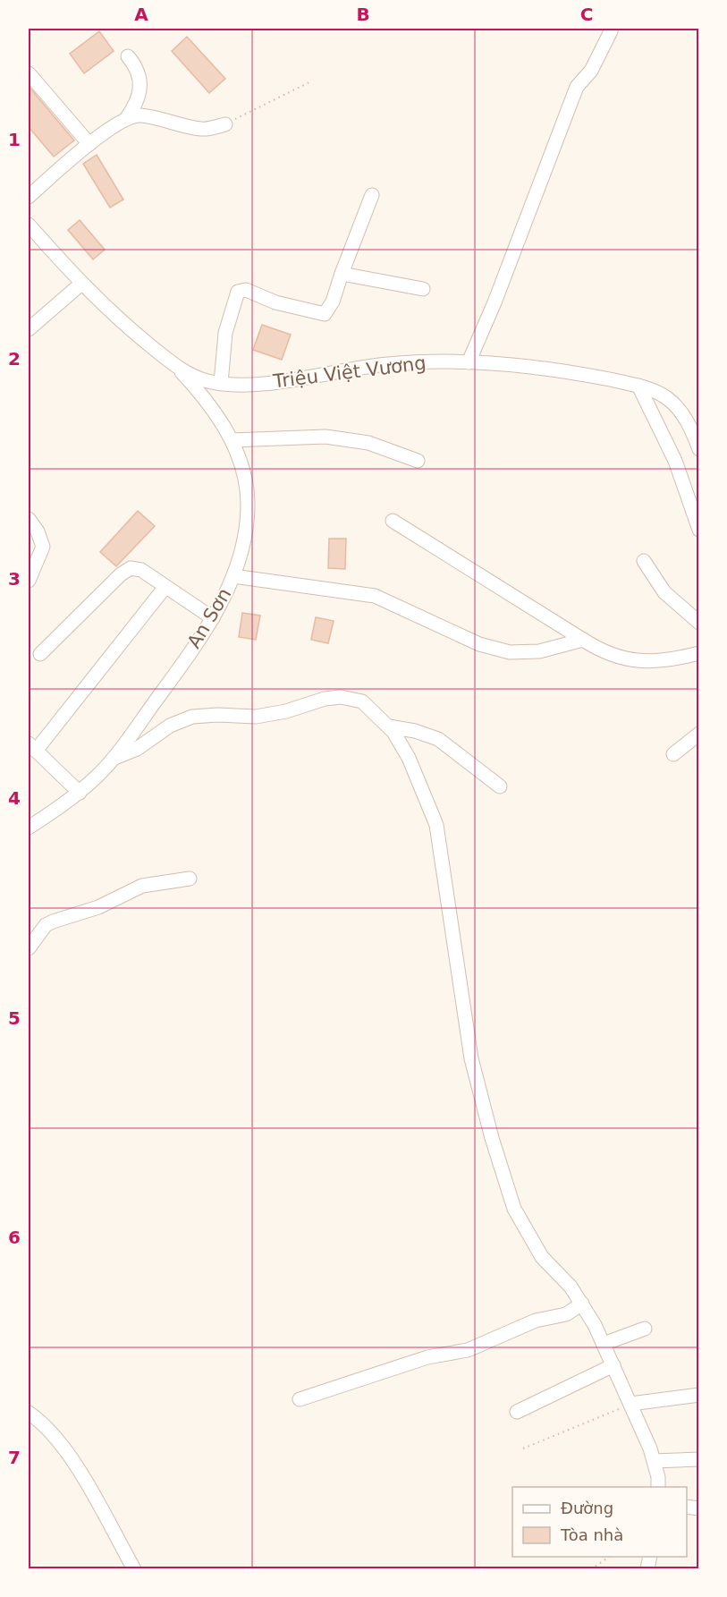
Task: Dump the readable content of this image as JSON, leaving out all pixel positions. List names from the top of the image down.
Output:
{
  "streets": {
    "street": ["Triệu Việt Vương", "An Sơn"]
  },
  "crossings": [
    ["Triệu Việt Vương", "An Sơn"]
  ],
  "legend": ["Đường", "Tòa nhà"],
  "grid": {
    "columns": ["A", "B", "C"],
    "rows": [
      "1",
      "2",
      "3",
      "4",
      "5",
      "6",
      "7"
    ]
  }
}
